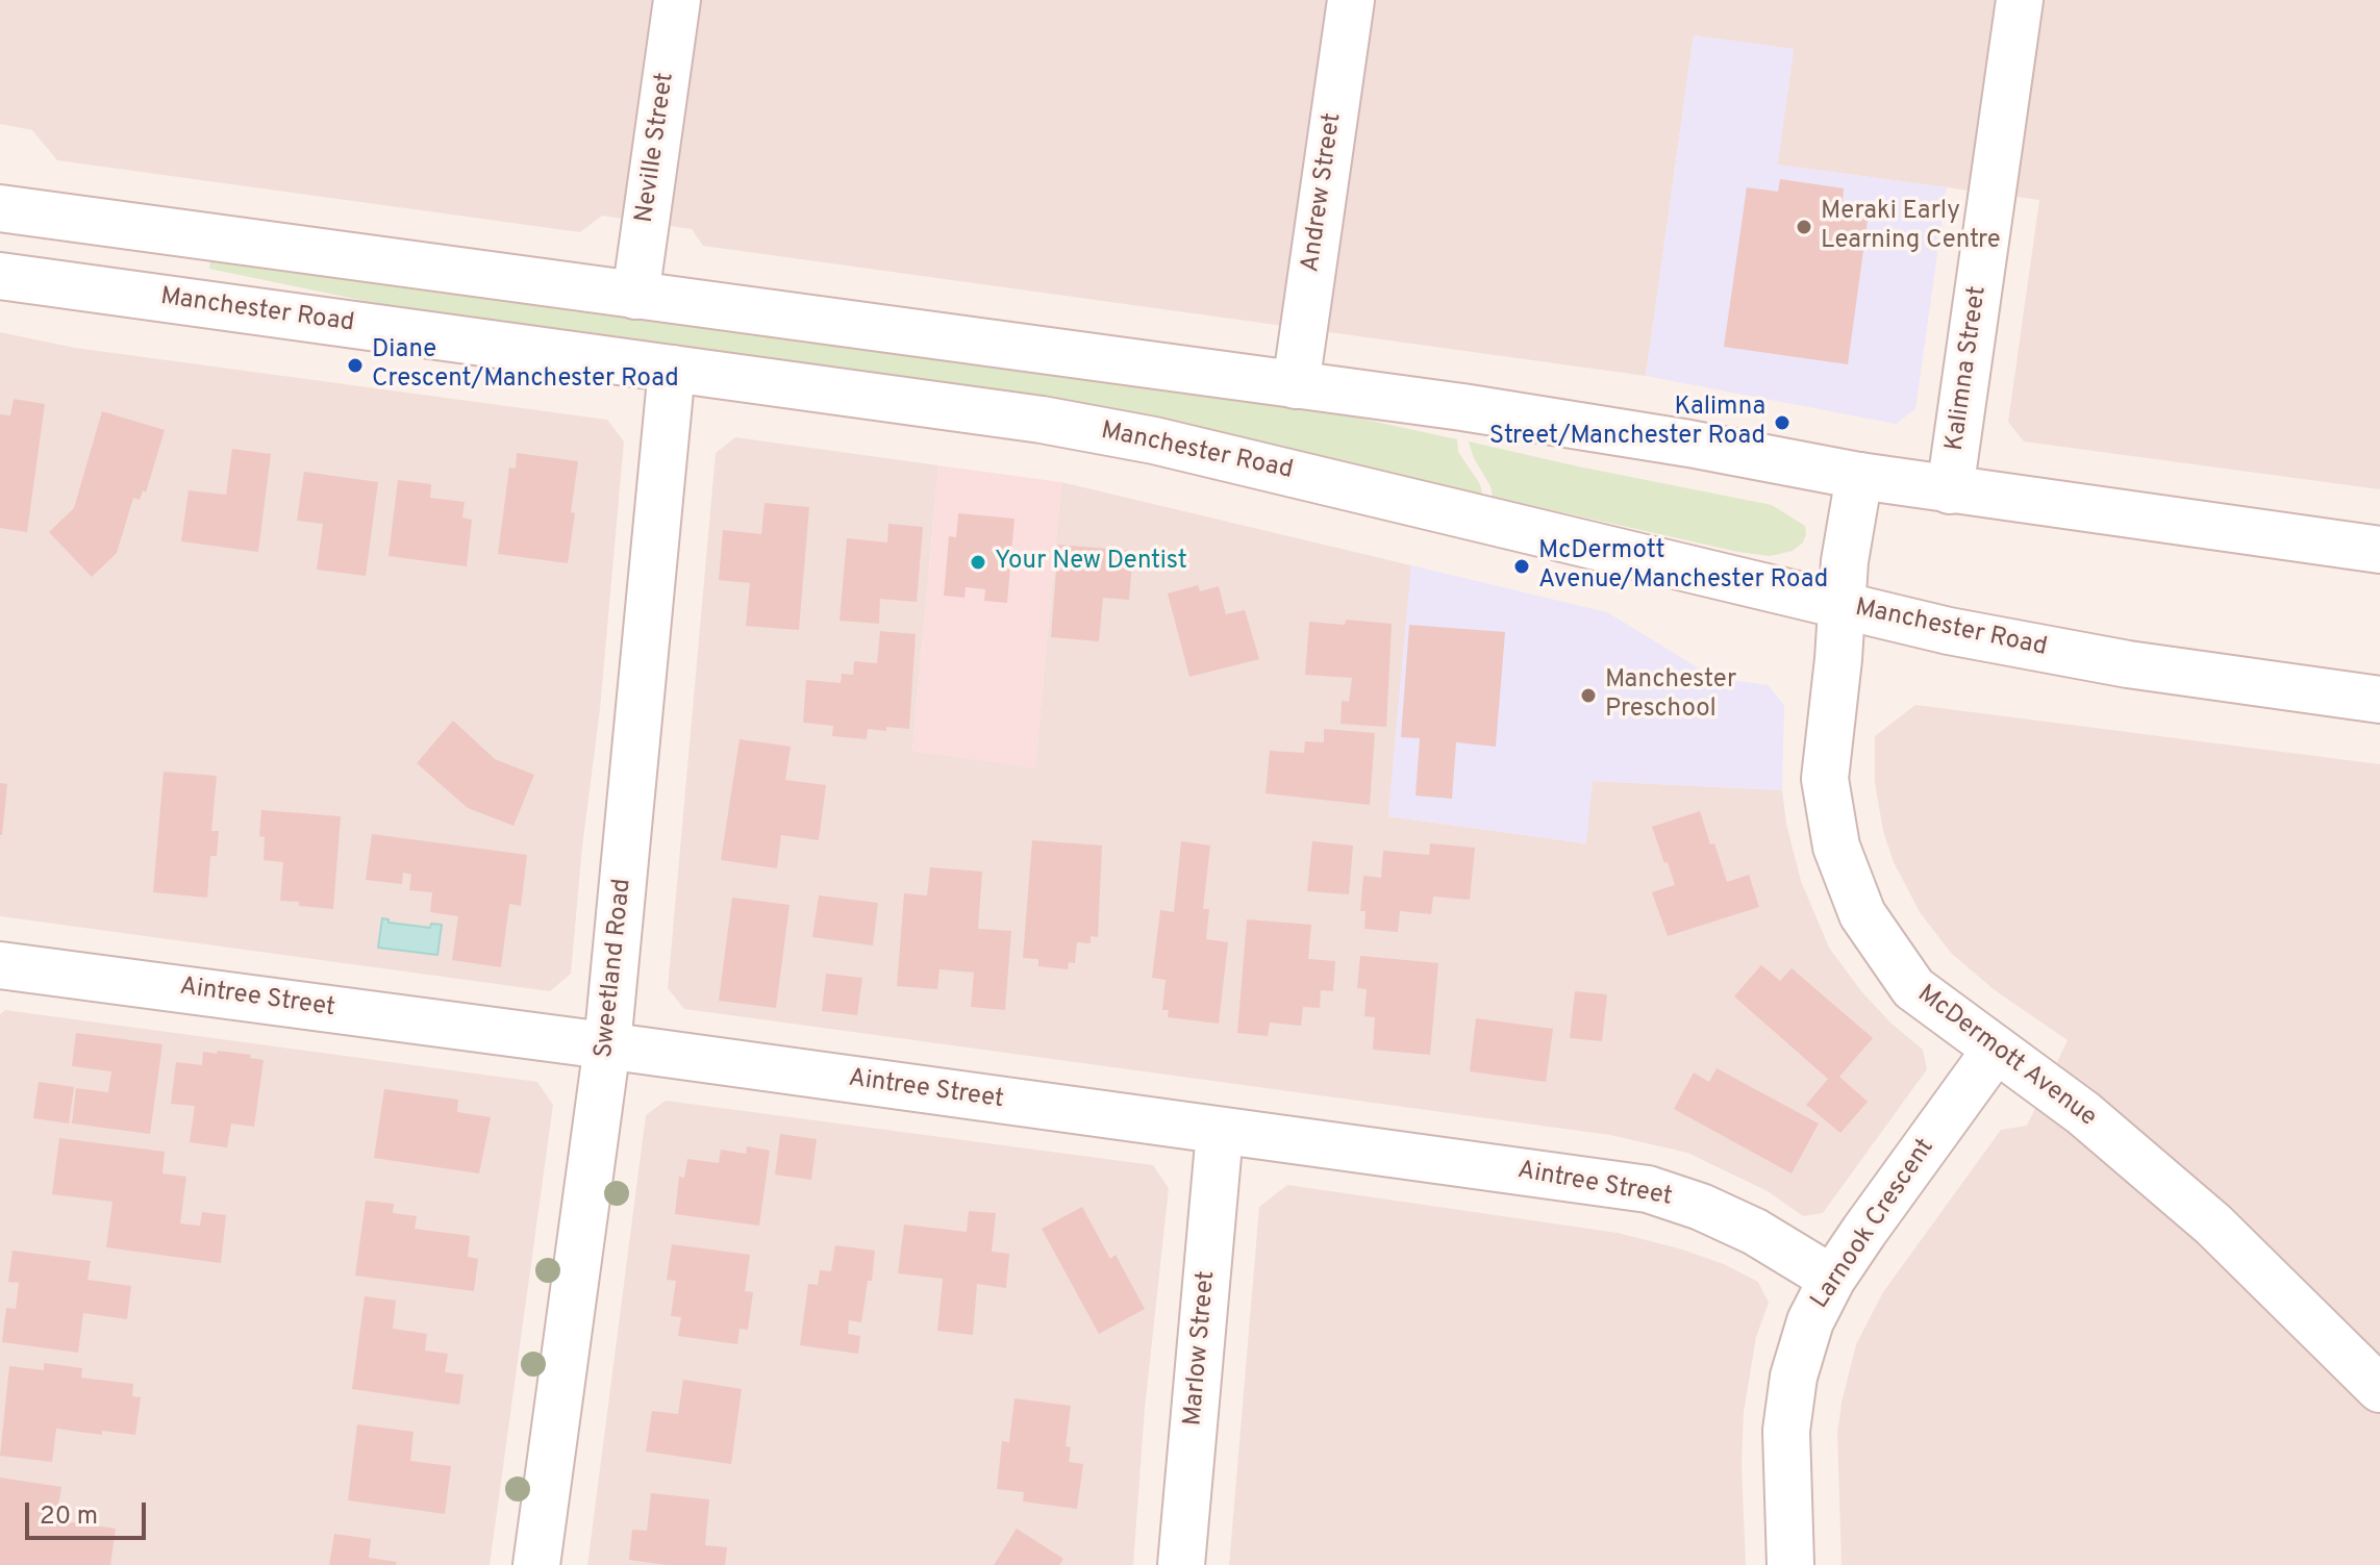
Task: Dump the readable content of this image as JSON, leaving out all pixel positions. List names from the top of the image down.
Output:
{
  "streets": {
    "street": [
      "Neville Street",
      "Andrew Street",
      "Manchester Road",
      "Kalimna Street",
      "Sweetland Road",
      "Aintree Street",
      "McDermott Avenue",
      "Larnook Crescent",
      "Marlow Street"
    ]
  },
  "crossings": [
    ["Manchester Road", "Sweetland Road"],
    ["Manchester Road", "McDermott Avenue"],
    ["Sweetland Road", "Aintree Street"],
    ["Aintree Street", "Larnook Crescent"],
    ["Aintree Street", "Marlow Street"],
    ["McDermott Avenue", "Larnook Crescent"]
  ],
  "places": [
    "Meraki Early Learning Centre",
    "Diane Crescent/Manchester Road",
    "Kalimna Street/Manchester Road",
    "Your New Dentist",
    "McDermott Avenue/Manchester Road",
    "Manchester Preschool"
  ],
  "scale_bar": "20 m"
}
